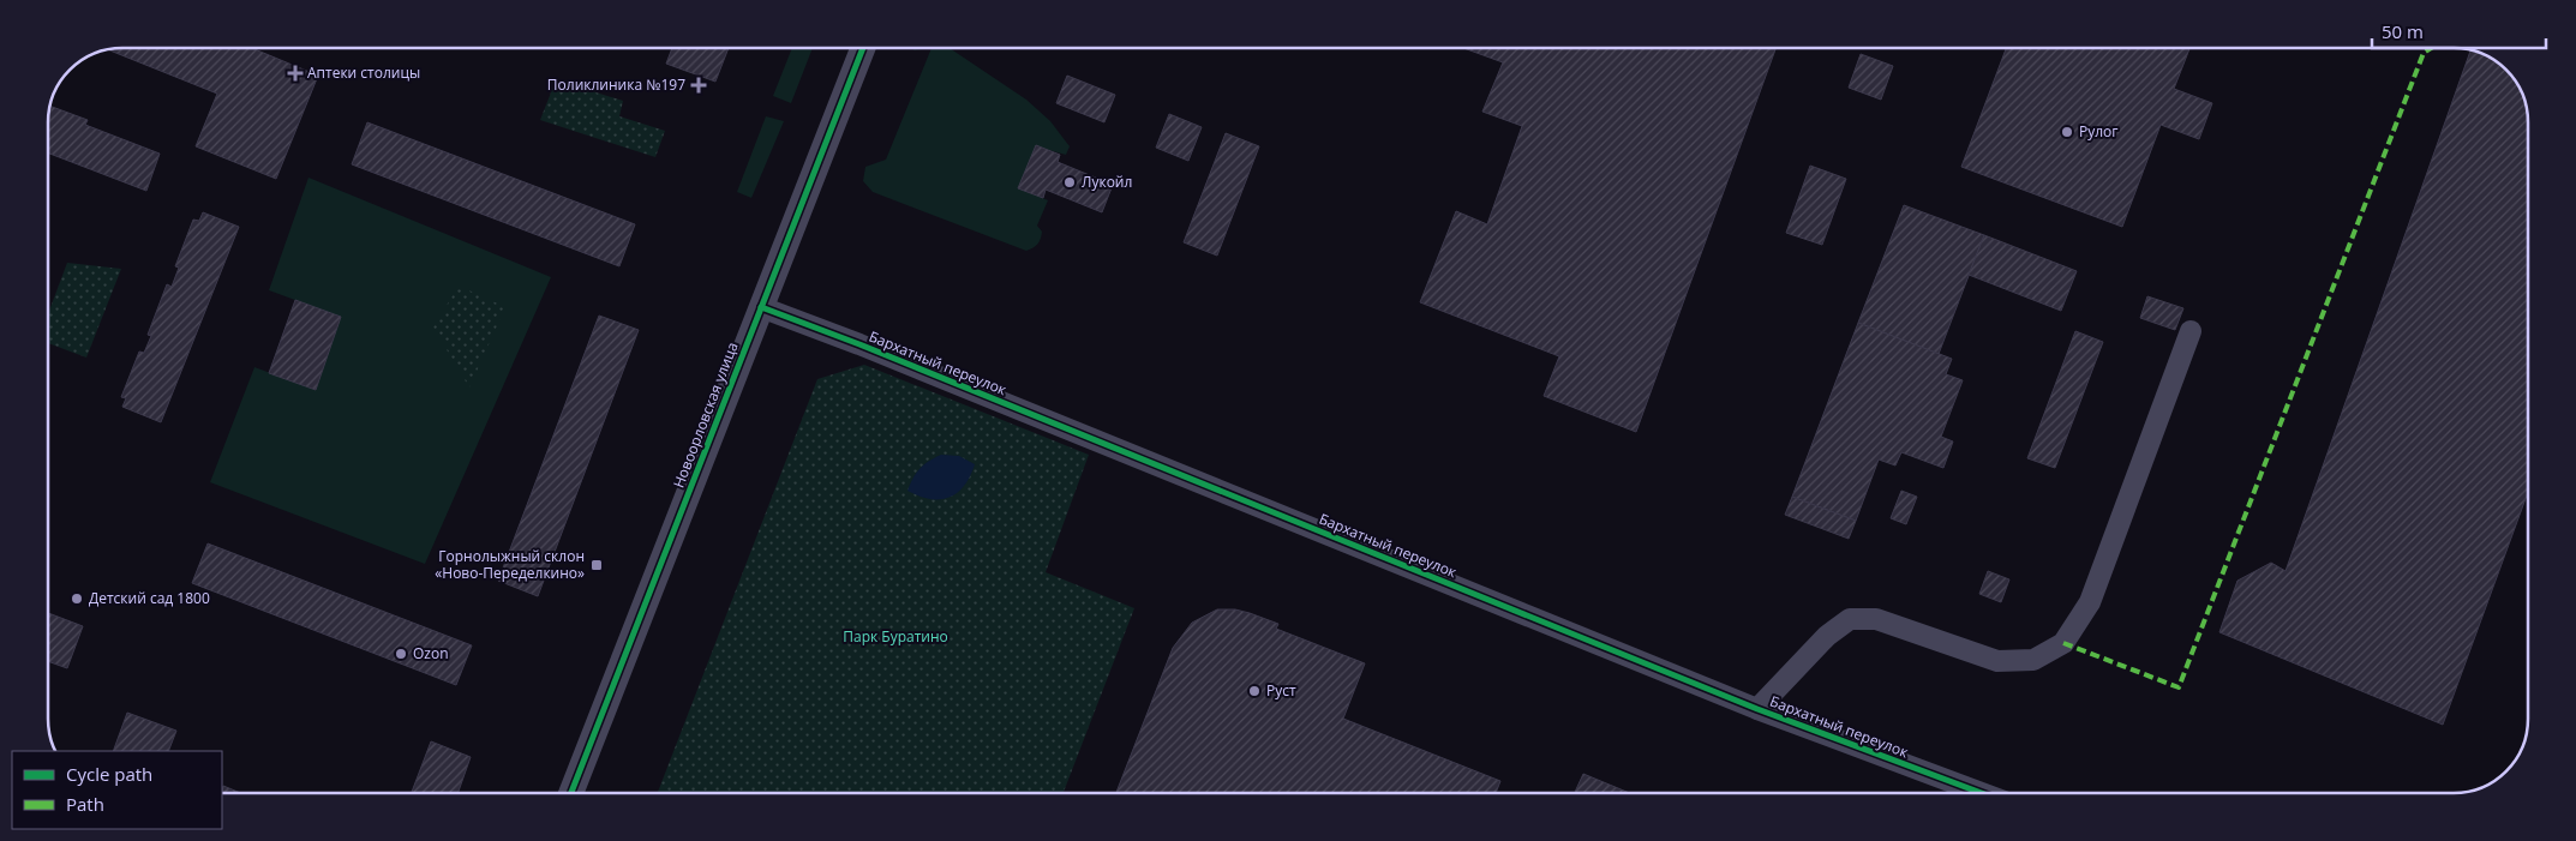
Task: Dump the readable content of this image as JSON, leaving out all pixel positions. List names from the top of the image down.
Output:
{
  "streets": {
    "street": ["Бархатный переулок", "Новоорловская улица"]
  },
  "crossings": [
    ["Бархатный переулок", "Новоорловская улица"]
  ],
  "parks": ["Парк Буратино"],
  "places": {
    "health": ["Аптеки столицы", "Поликлиника №197"],
    "other": [
      "Рулог",
      "Лукойл",
      "Детский сад 1800",
      "Ozon",
      "Руст"
    ],
    "transit": ["Горнолыжный склон «Ново-Переделкино»"]
  },
  "legend": ["Cycle path", "Path"],
  "scale_bar": "50 m"
}
